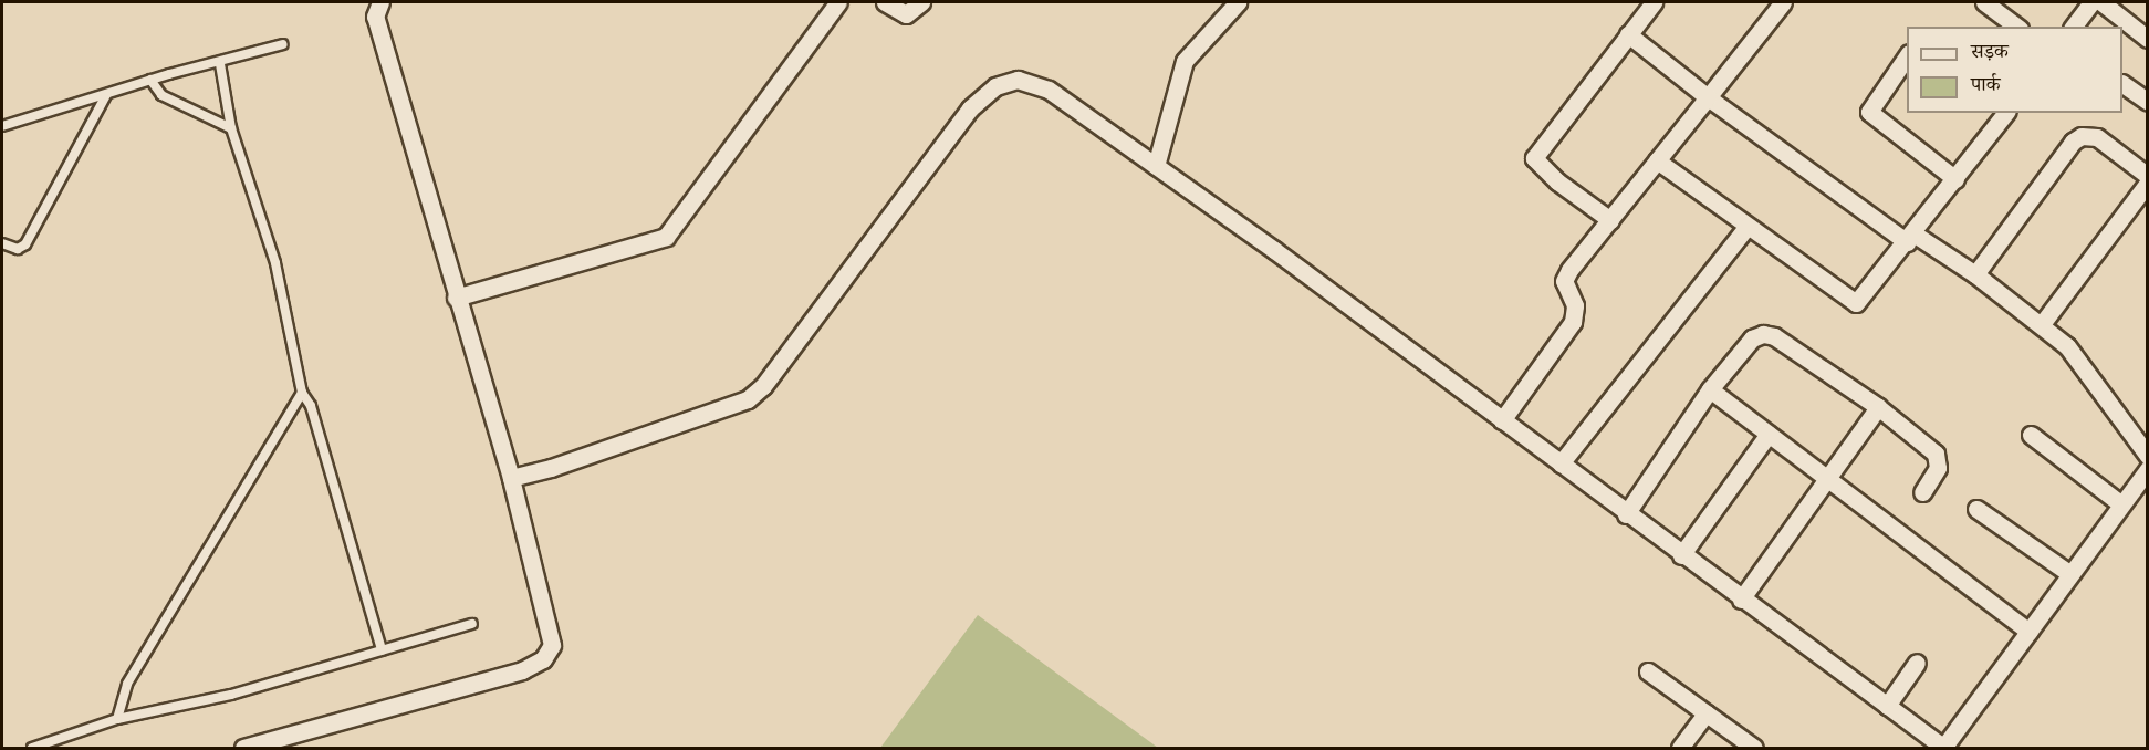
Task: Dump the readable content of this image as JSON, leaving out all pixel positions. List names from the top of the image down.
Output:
{
  "legend": ["सड़क", "पार्क"]
}
